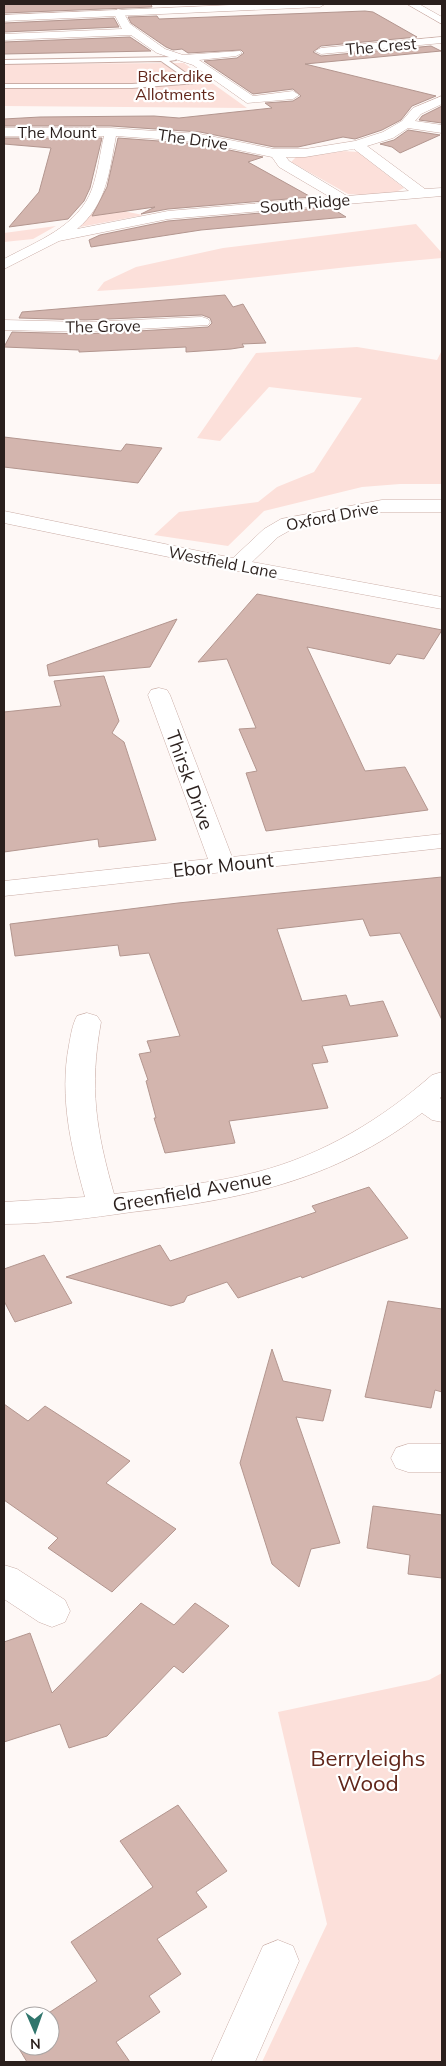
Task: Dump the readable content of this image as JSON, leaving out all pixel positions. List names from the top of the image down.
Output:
{
  "streets": {
    "street": [
      "The Crest",
      "The Mount",
      "The Drive",
      "South Ridge",
      "The Grove",
      "Oxford Drive",
      "Westfield Lane",
      "Thirsk Drive",
      "Ebor Mount",
      "Greenfield Avenue"
    ]
  },
  "crossings": [
    ["The Mount", "The Drive"],
    ["Oxford Drive", "Westfield Lane"],
    ["Thirsk Drive", "Ebor Mount"]
  ],
  "parks": ["Bickerdike Allotments", "Berryleighs Wood"],
  "north": "bottom"
}
